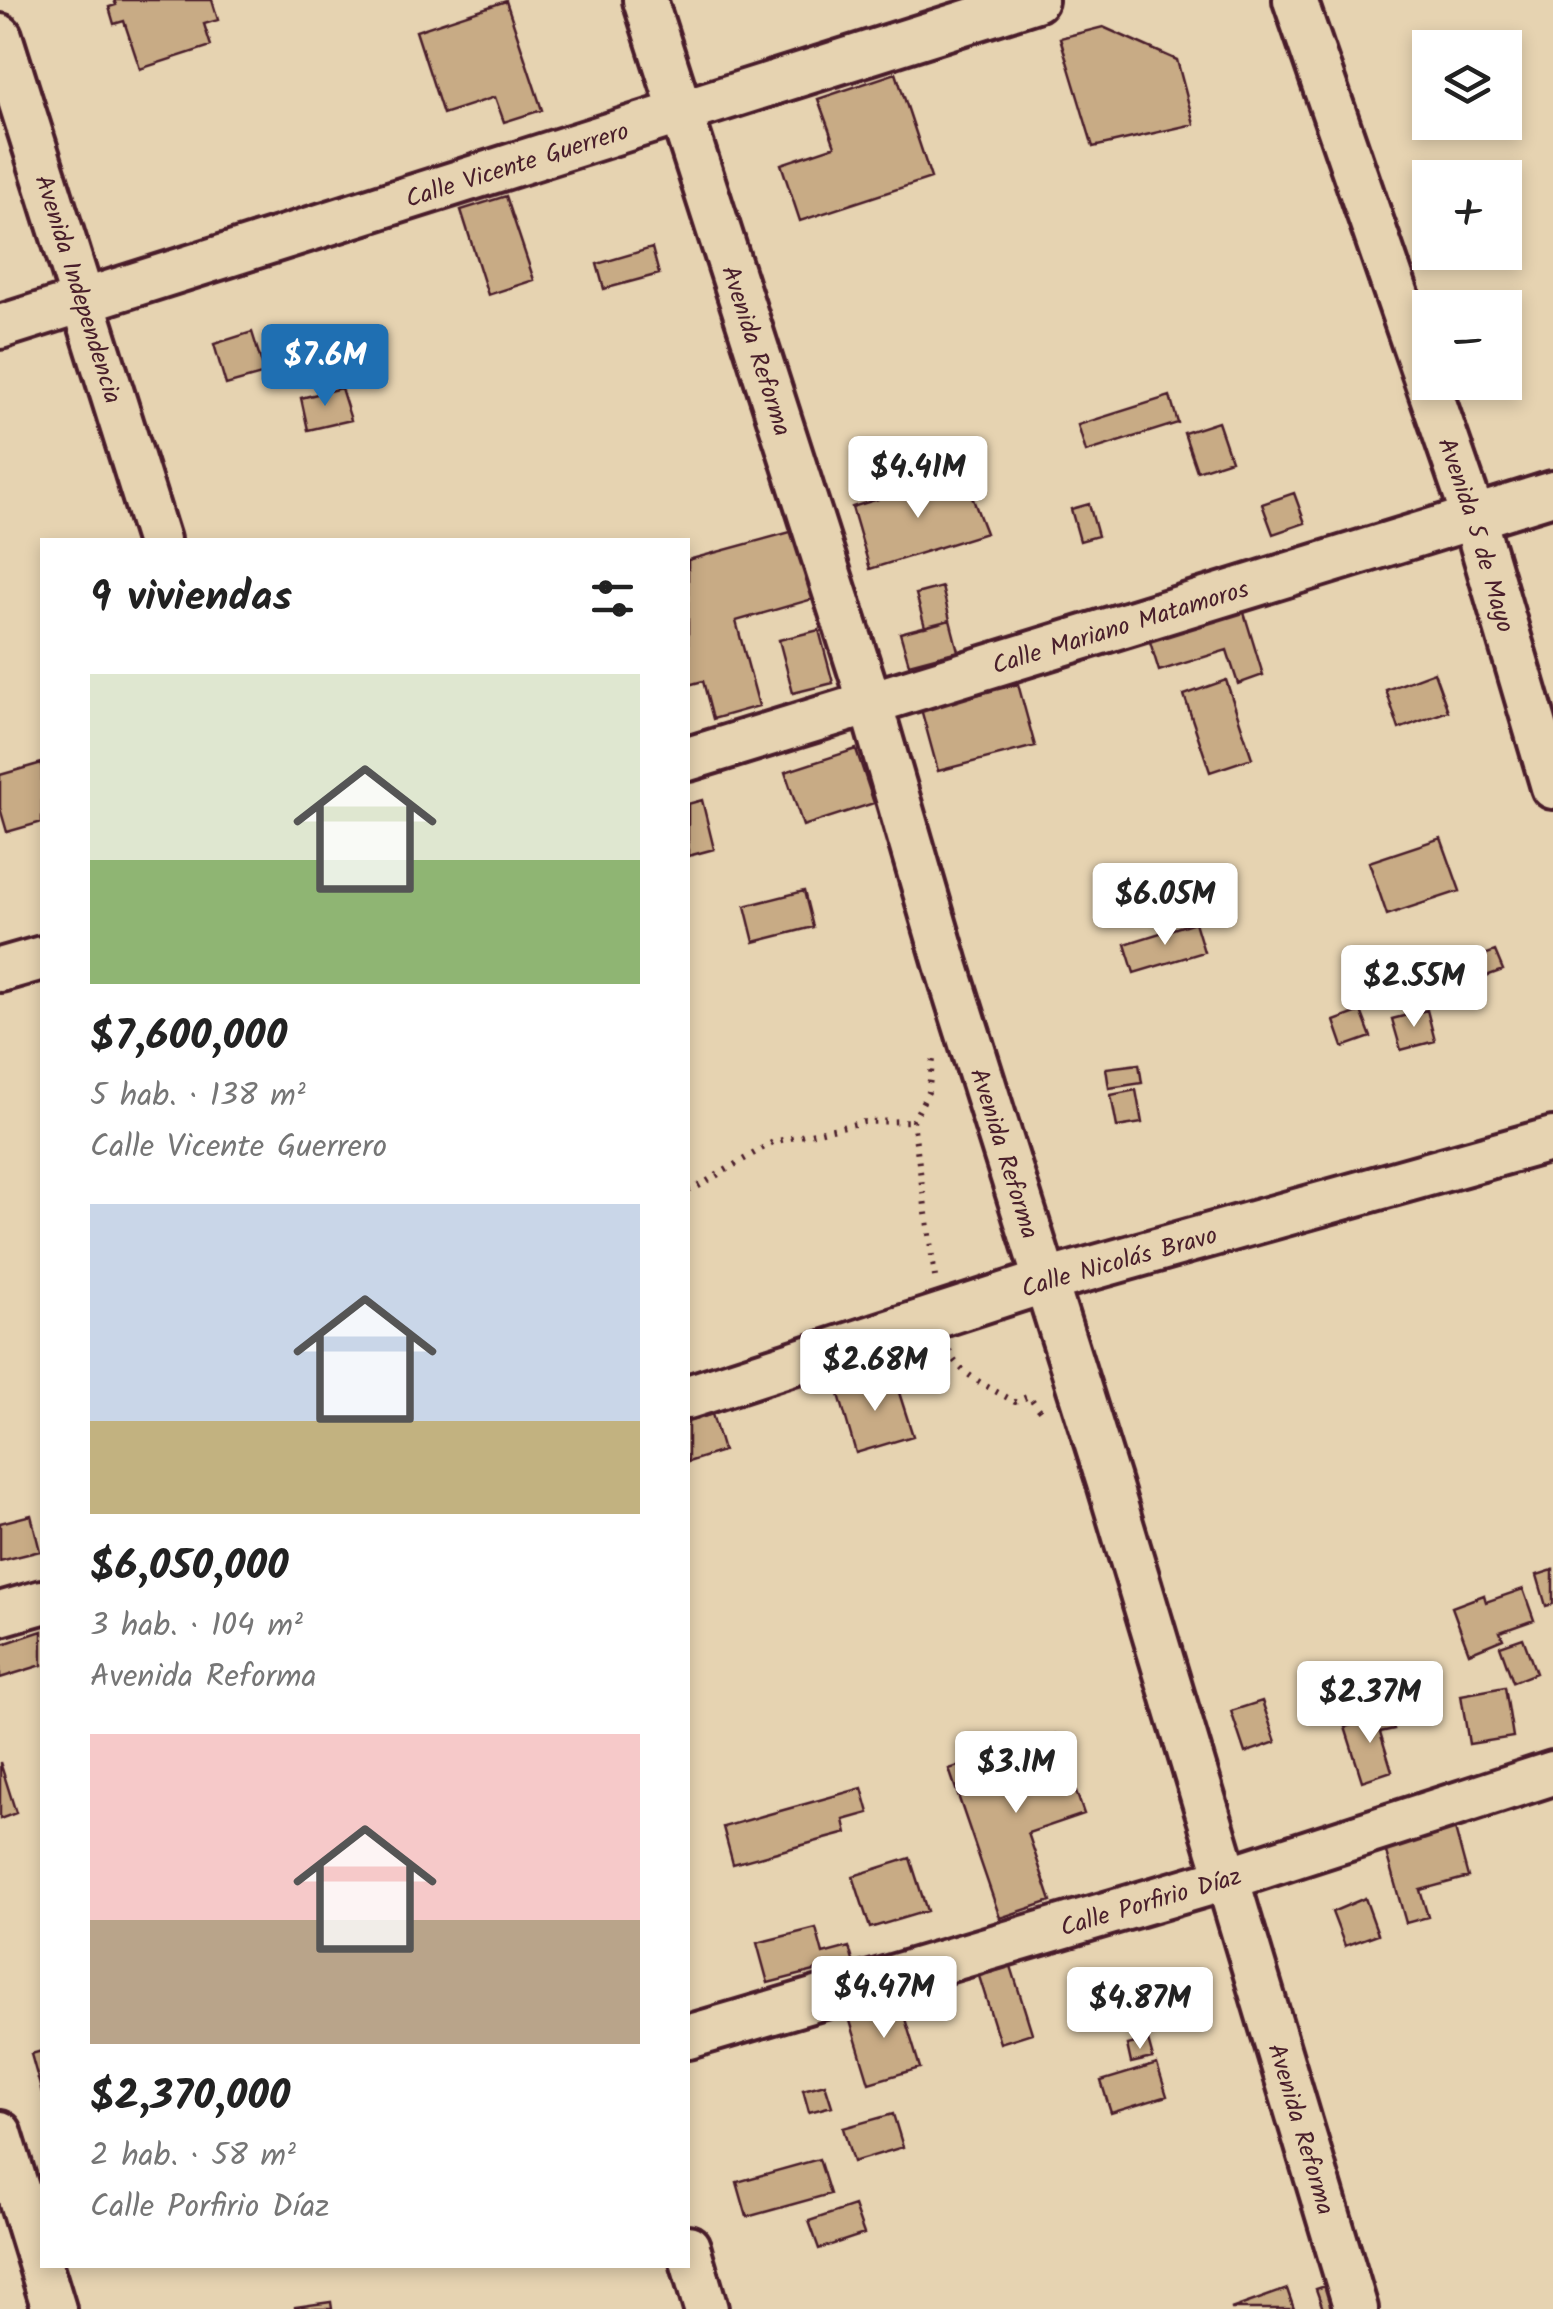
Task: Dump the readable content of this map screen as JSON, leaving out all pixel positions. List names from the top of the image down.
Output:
{
  "streets": {
    "street": [
      "Calle Vicente Guerrero",
      "Avenida Independencia",
      "Avenida Reforma",
      "Avenida 5 de Mayo",
      "Calle Mariano Matamoros",
      "Calle Nicolás Bravo",
      "Calle Porfirio Díaz"
    ]
  },
  "crossings": [
    ["Calle Vicente Guerrero", "Avenida Independencia"],
    ["Calle Vicente Guerrero", "Avenida Reforma"],
    ["Avenida Reforma", "Calle Mariano Matamoros"],
    ["Avenida Reforma", "Calle Nicolás Bravo"],
    ["Avenida Reforma", "Calle Porfirio Díaz"],
    ["Avenida 5 de Mayo", "Calle Mariano Matamoros"]
  ],
  "page": {
    "map_buttons": ["+", "−"],
    "price": [
      "$7.6M",
      "$4.41M",
      "$6.05M",
      "$2.55M",
      "$2.68M",
      "$2.37M",
      "$3.1M",
      "$4.47M",
      "$4.87M"
    ],
    "heading": "9 viviendas",
    "list": [
      {
        "name": "$7,600,000",
        "note": "5 hab. · 138 m² · Calle Vicente Guerrero"
      },
      {
        "name": "$6,050,000",
        "note": "3 hab. · 104 m² · Avenida Reforma"
      },
      {
        "name": "$2,370,000",
        "note": "2 hab. · 58 m² · Calle Porfirio Díaz"
      }
    ]
  }
}
